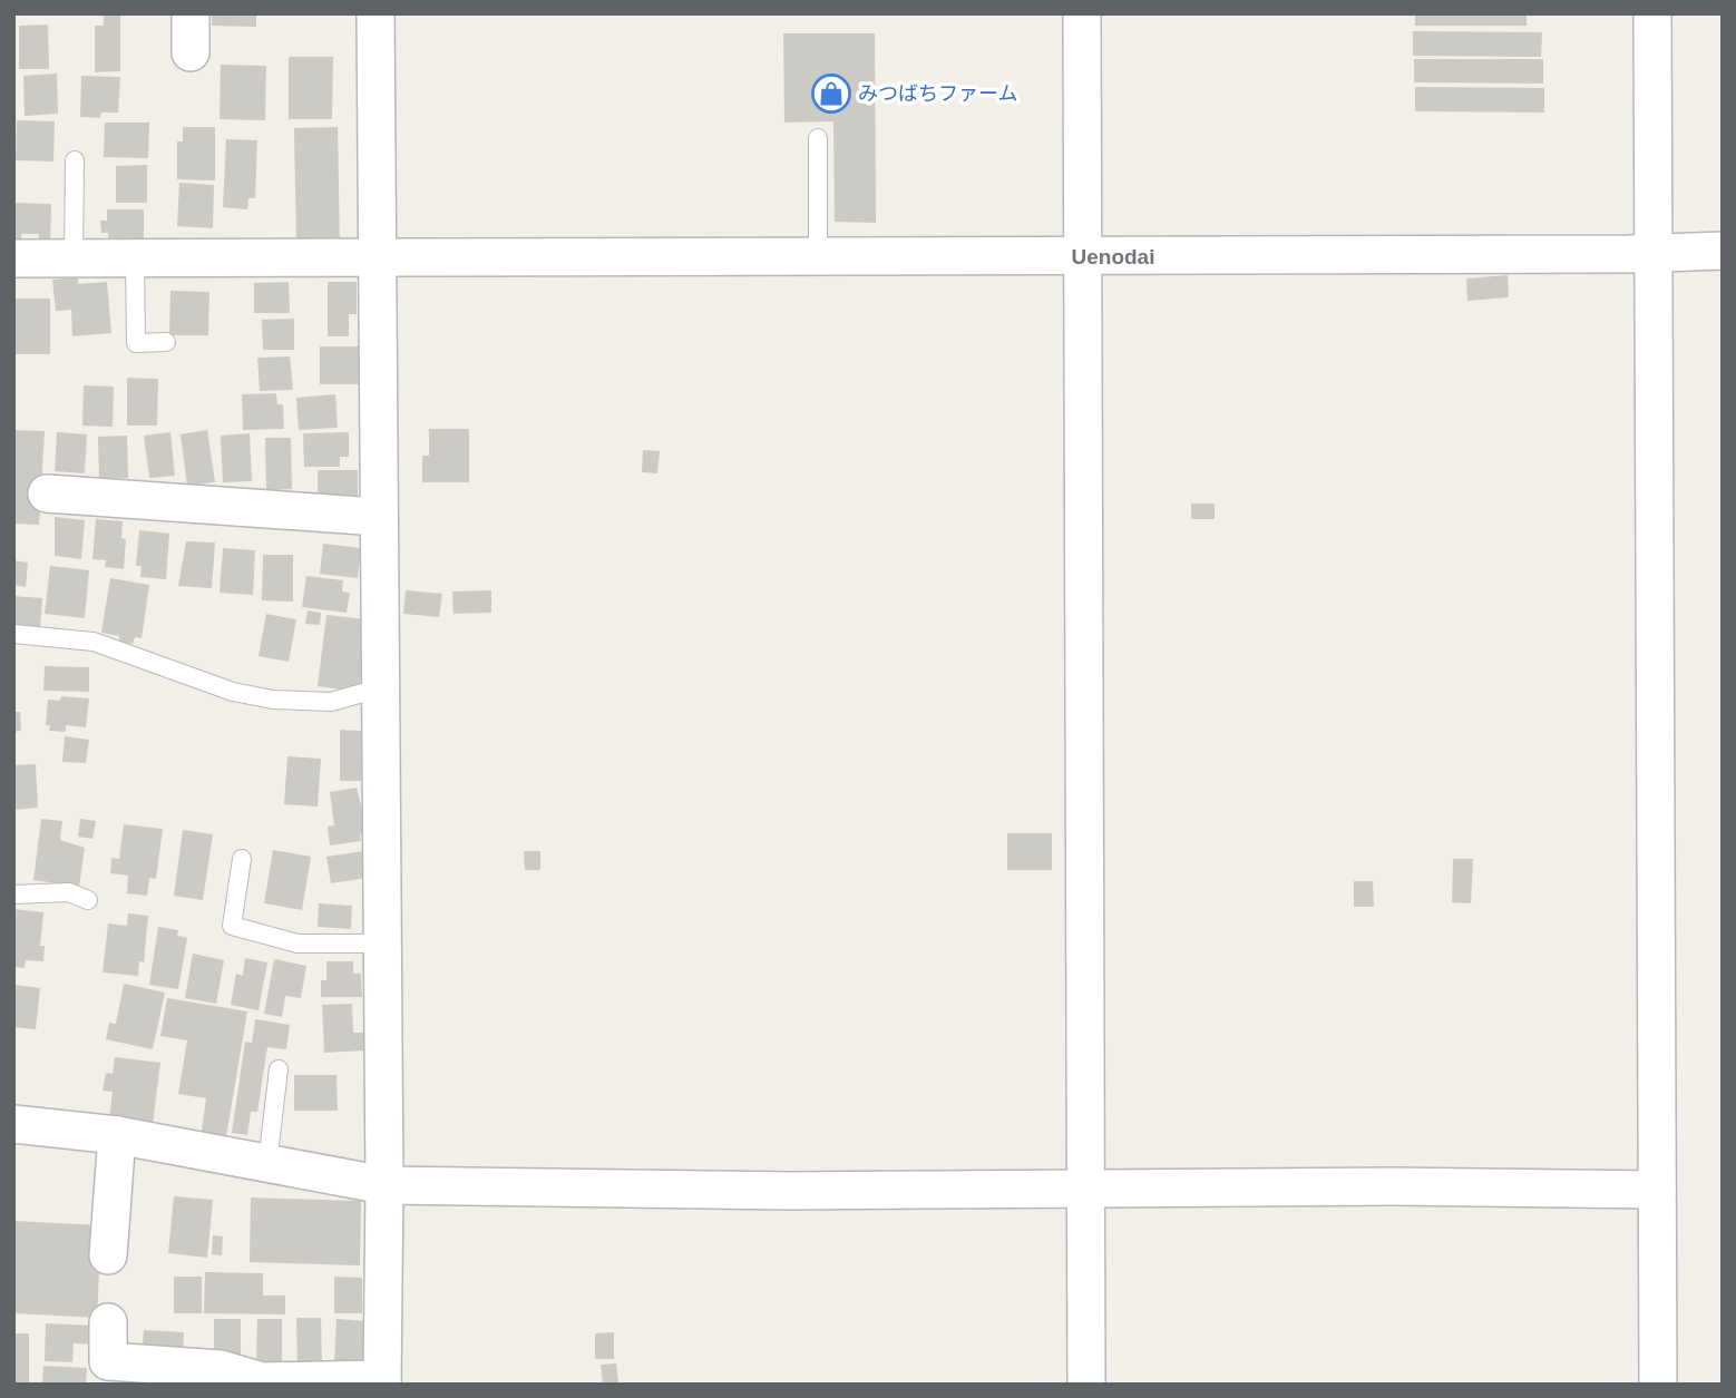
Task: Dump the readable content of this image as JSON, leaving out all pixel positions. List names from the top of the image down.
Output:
{
  "districts": ["Uenodai"],
  "places": {
    "shop": ["みつばちファーム"]
  }
}
